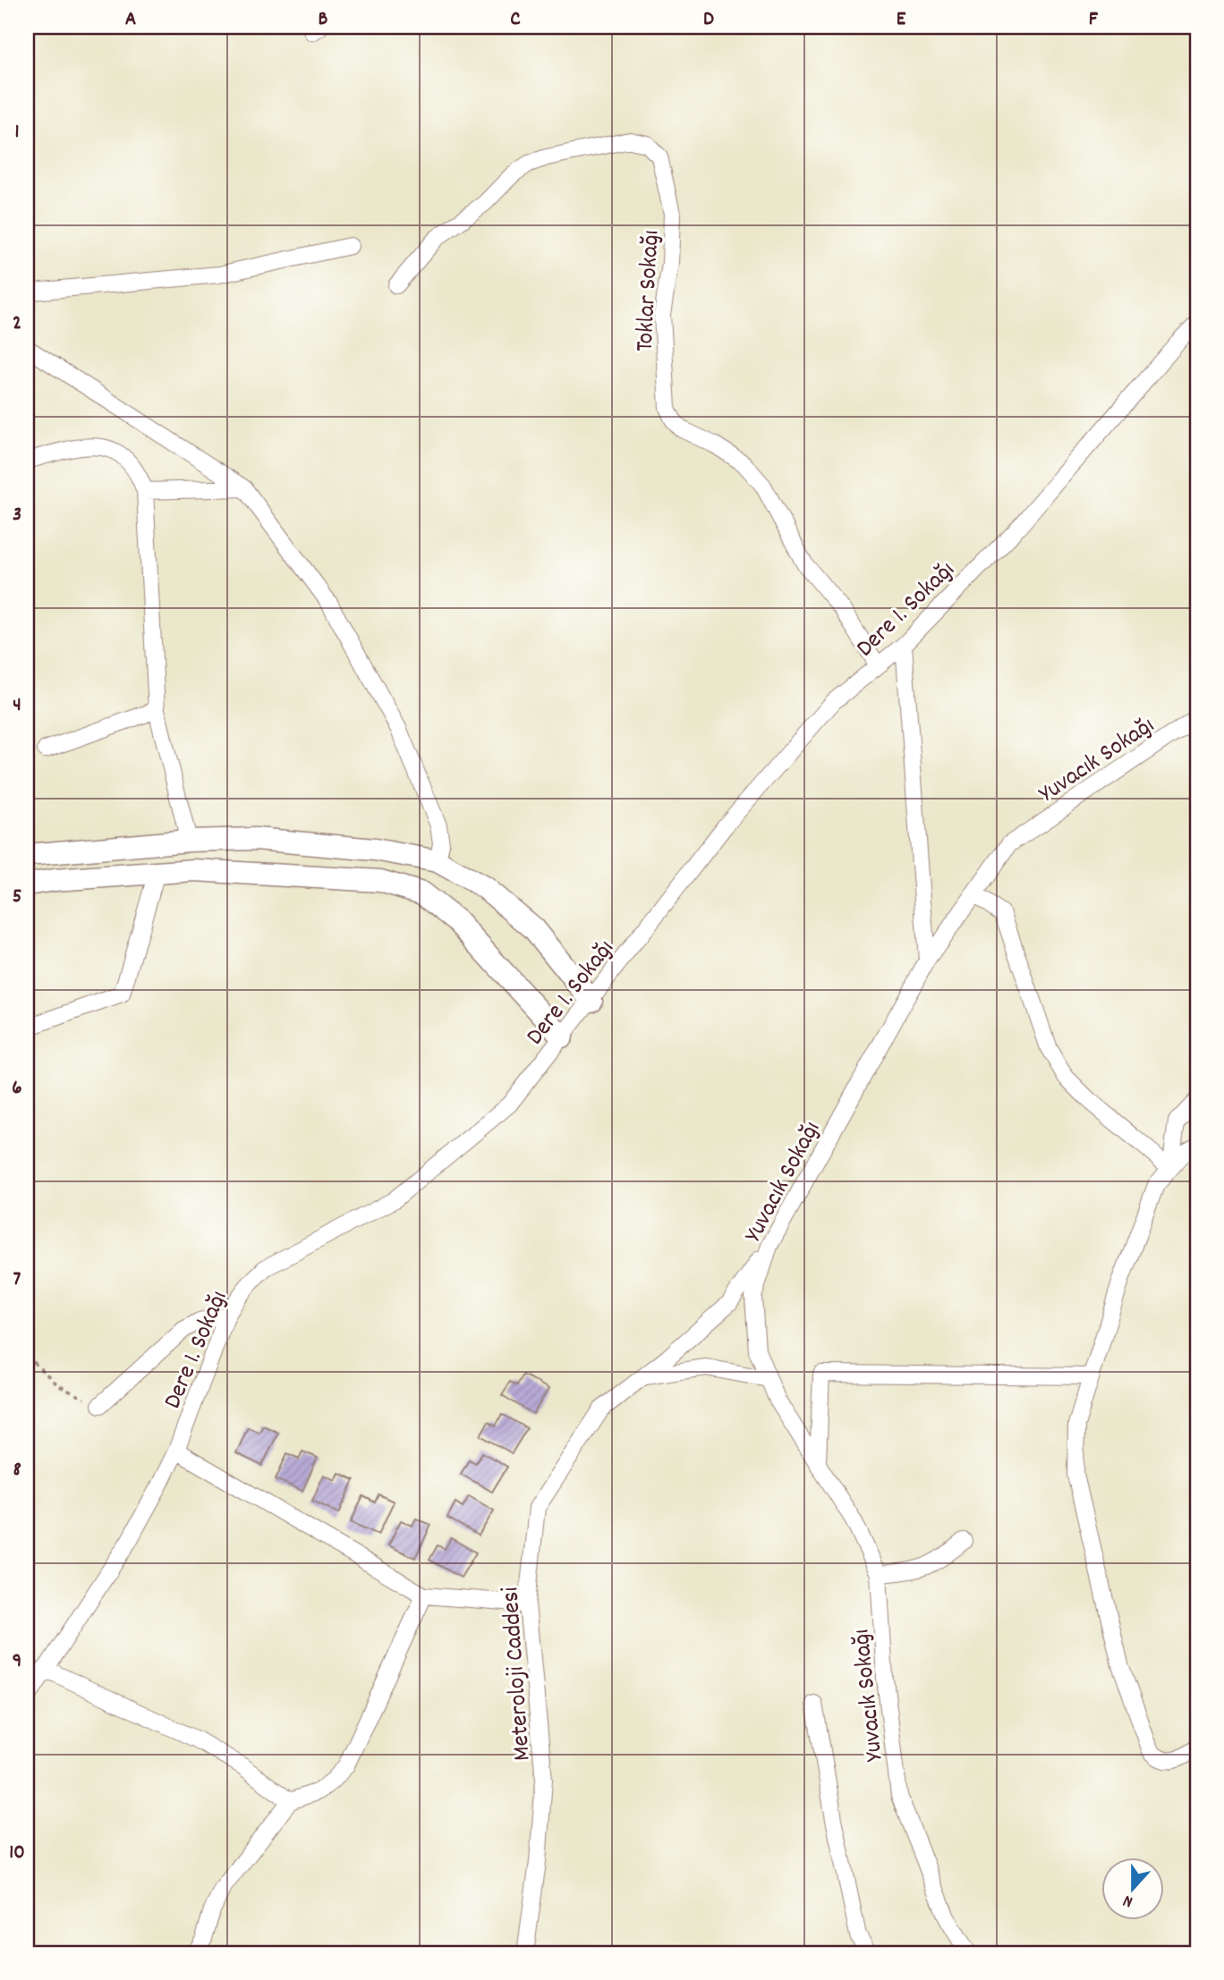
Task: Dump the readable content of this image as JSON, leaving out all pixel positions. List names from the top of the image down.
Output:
{
  "streets": {
    "street": [
      "Toklar Sokağı",
      "Dere 1. Sokağı",
      "Yuvacık Sokağı",
      "Meteroloji Caddesi"
    ]
  },
  "crossings": [
    ["Toklar Sokağı", "Dere 1. Sokağı"],
    ["Yuvacık Sokağı", "Meteroloji Caddesi"]
  ],
  "north": "bottom",
  "grid": {
    "columns": [
      "A",
      "B",
      "C",
      "D",
      "E",
      "F"
    ],
    "rows": [
      "1",
      "2",
      "3",
      "4",
      "5",
      "6",
      "7",
      "8",
      "9",
      "10"
    ]
  }
}
